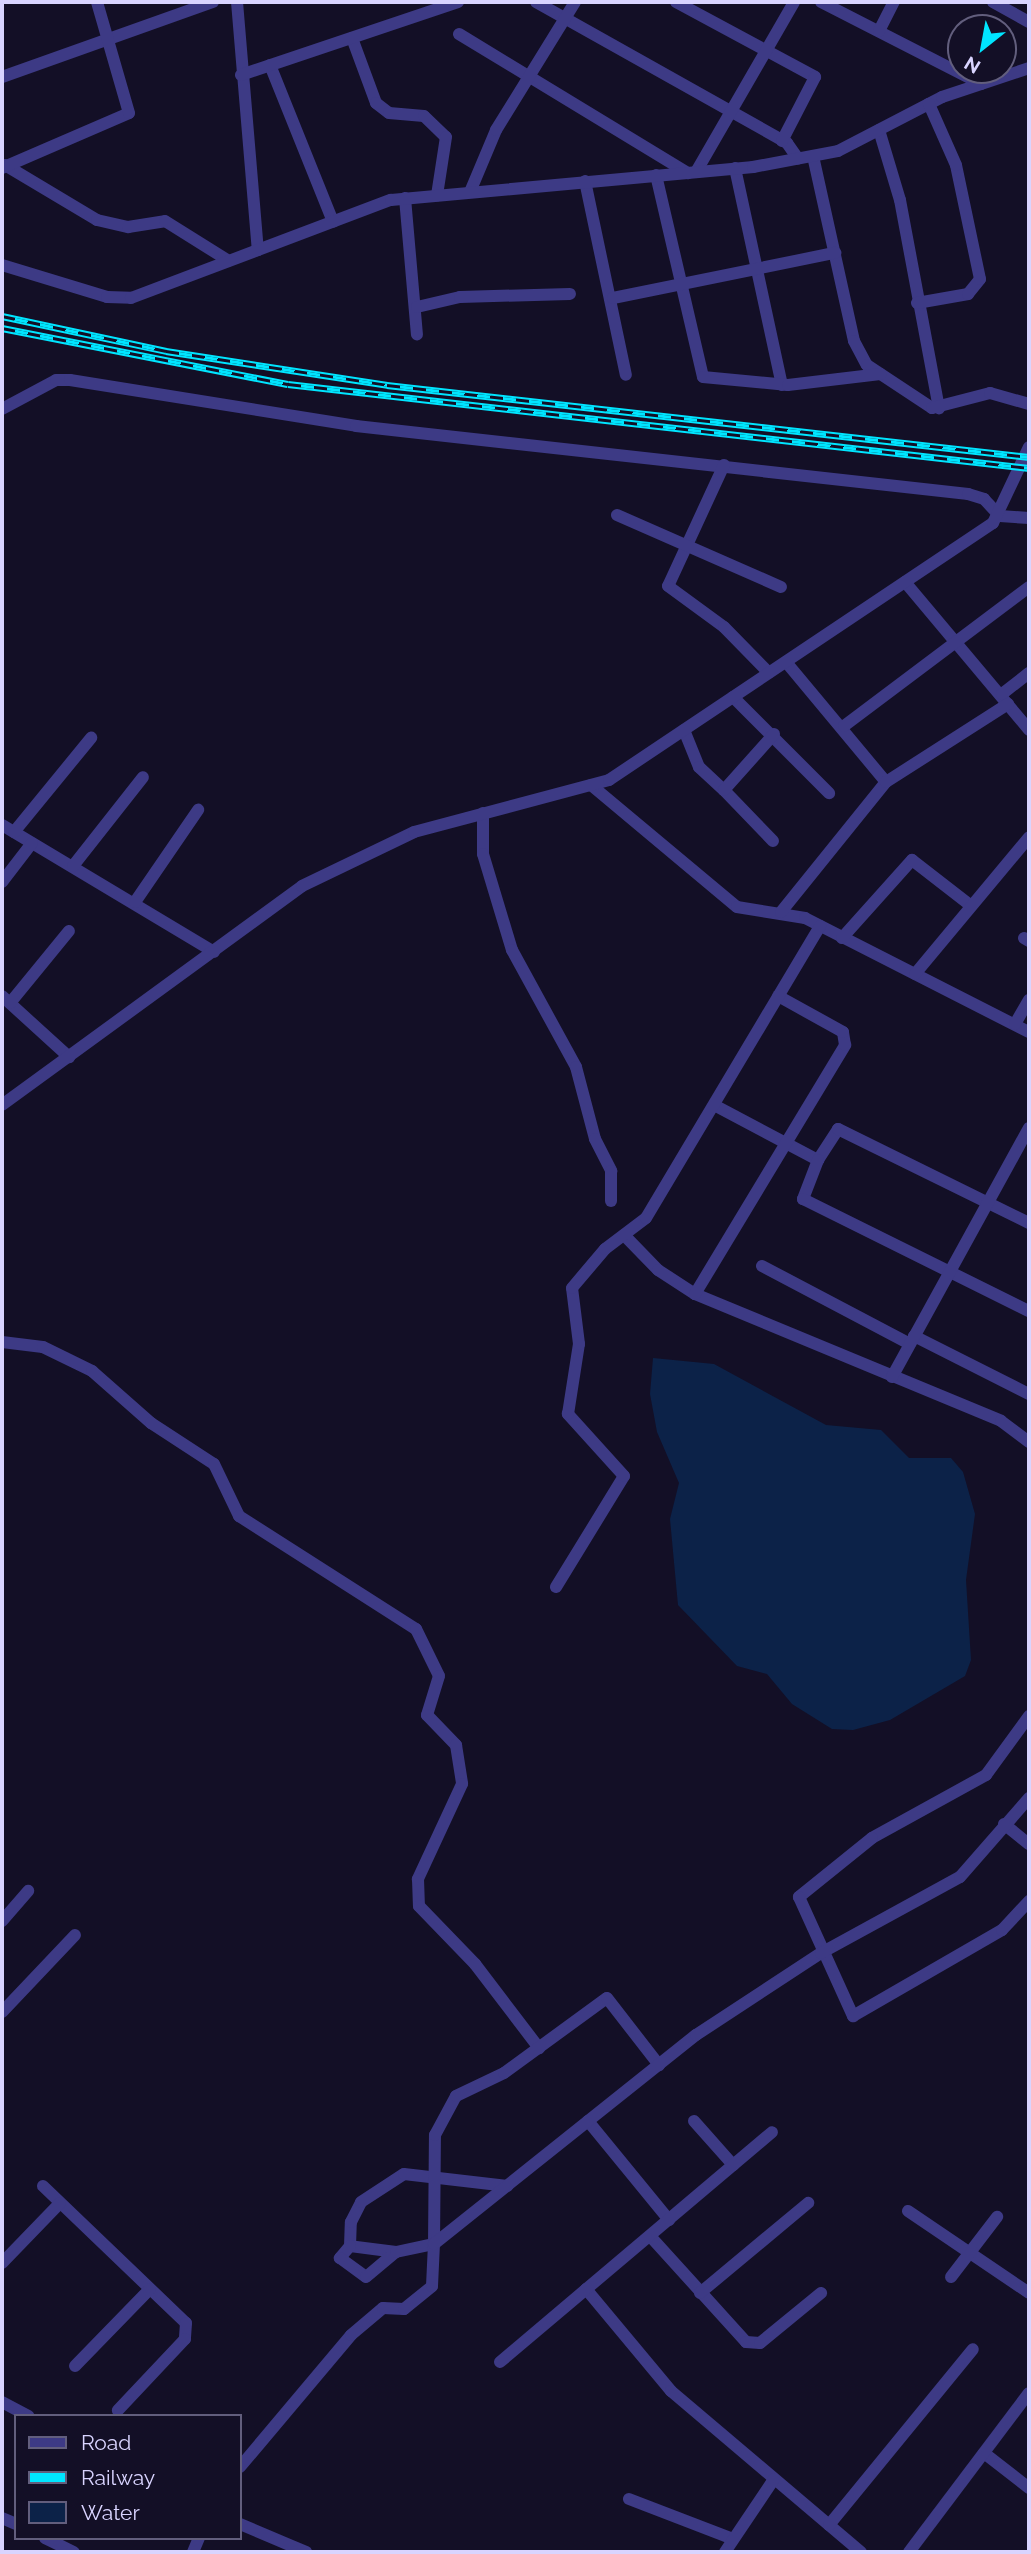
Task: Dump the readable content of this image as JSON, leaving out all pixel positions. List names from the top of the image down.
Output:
{
  "legend": ["Road", "Railway", "Water"],
  "north": "bottom left"
}
